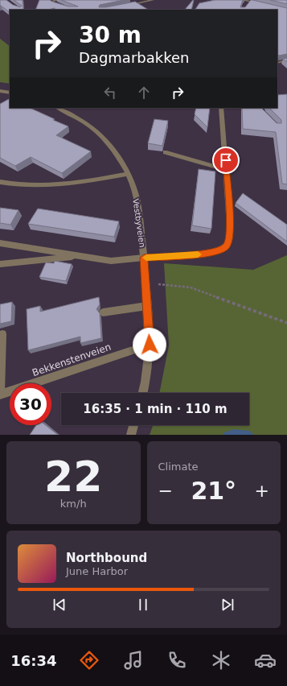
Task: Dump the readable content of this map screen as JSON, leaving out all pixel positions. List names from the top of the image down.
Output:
{
  "streets": {
    "street": ["Vestbyveien", "Bekkenstenveien"]
  },
  "crossings": [
    ["Vestbyveien", "Bekkenstenveien"]
  ],
  "page": {
    "turn": ["30 m", "Dagmarbakken"],
    "limit": "30",
    "trip": "16:35 · 1 min · 110 m",
    "tile": [
      ["22", "km/h"],
      "Climate"
    ],
    "heat": ["−", "21°", "+"],
    "song": ["Northbound", "June Harbor"],
    "tabs": "16:34"
  }
}
